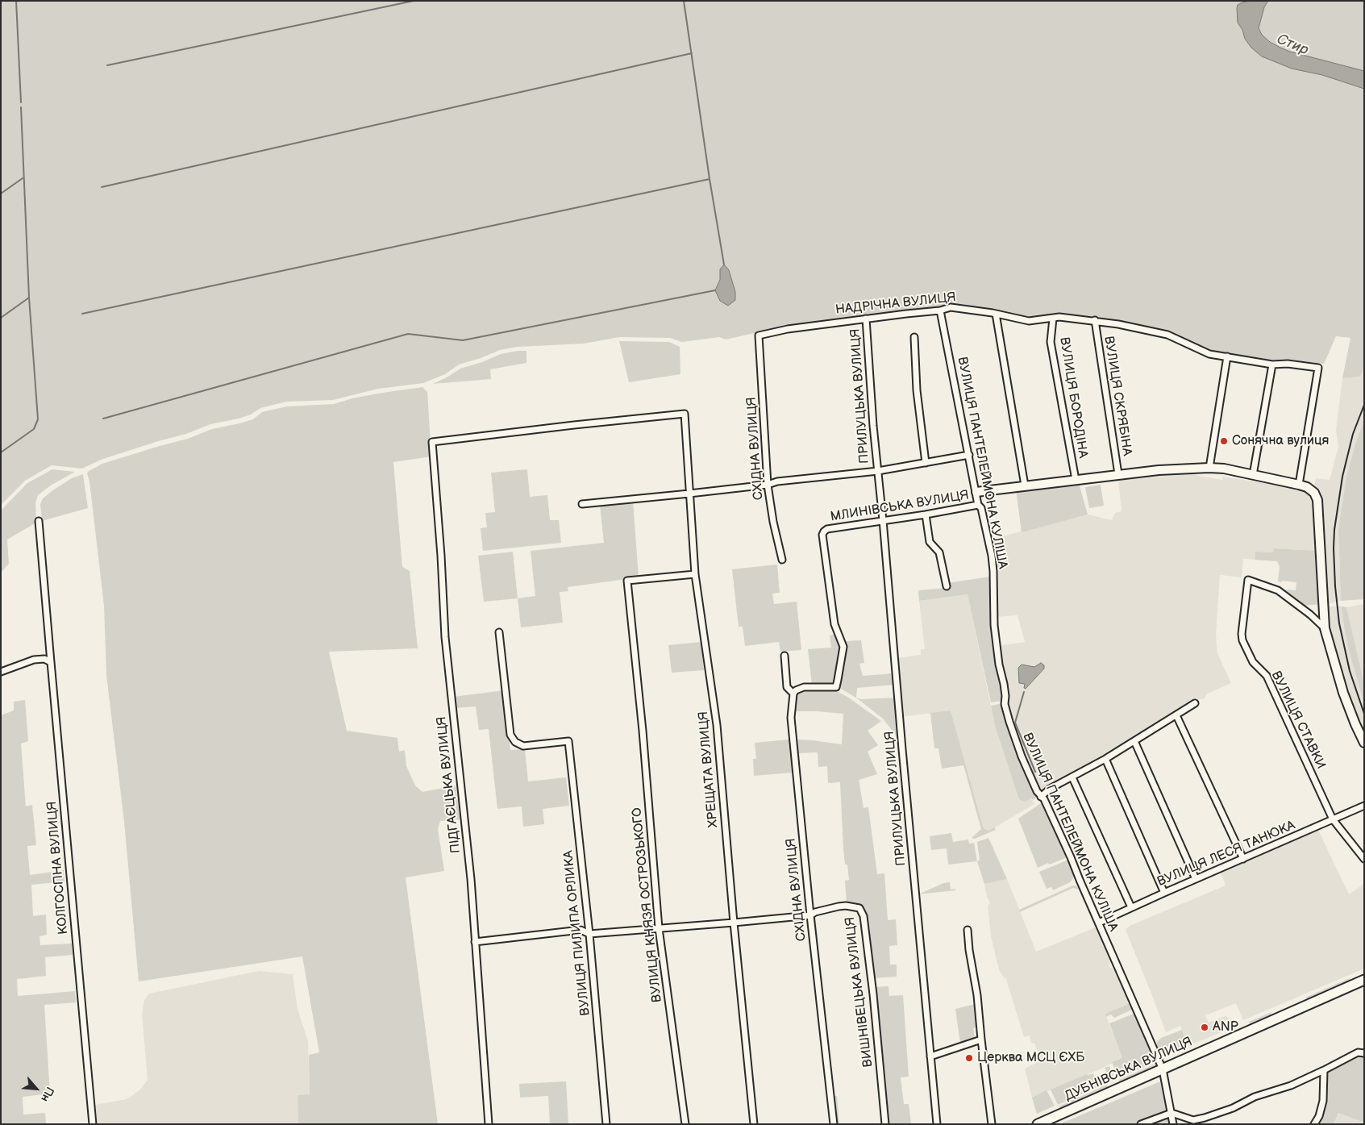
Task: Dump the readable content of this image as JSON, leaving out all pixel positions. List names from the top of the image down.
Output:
{
  "streets": {
    "main road": ["ДУБНІВСЬКА ВУЛИЦЯ"],
    "street": [
      "НАДРІЧНА ВУЛИЦЯ",
      "ПРИЛУЦЬКА ВУЛИЦЯ",
      "ВУЛИЦЯ СКРЯБІНА",
      "ВУЛИЦЯ БОРОДІНА",
      "СХІДНА ВУЛИЦЯ",
      "ВУЛИЦЯ ПАНТЕЛЕЙМОНА КУЛІША",
      "МЛИНІВСЬКА ВУЛИЦЯ",
      "ВУЛИЦЯ СТАВКИ",
      "ХРЕЩАТА ВУЛИЦЯ",
      "ПІДГАЄЦЬКА ВУЛИЦЯ",
      "ВУЛИЦЯ ЛЕСЯ ТАНЮКА",
      "КОЛГОСПНА ВУЛИЦЯ",
      "ВУЛИЦЯ КНЯЗЯ ОСТРОЗЬКОГО",
      "ВУЛИЦЯ ПИЛИПА ОРЛИКА",
      "ВИШНІВЕЦЬКА ВУЛИЦЯ"
    ]
  },
  "crossings": [
    ["НАДРІЧНА ВУЛИЦЯ", "ПРИЛУЦЬКА ВУЛИЦЯ"],
    ["НАДРІЧНА ВУЛИЦЯ", "ВУЛИЦЯ СКРЯБІНА"],
    ["НАДРІЧНА ВУЛИЦЯ", "ВУЛИЦЯ БОРОДІНА"],
    ["НАДРІЧНА ВУЛИЦЯ", "СХІДНА ВУЛИЦЯ"],
    ["НАДРІЧНА ВУЛИЦЯ", "ВУЛИЦЯ ПАНТЕЛЕЙМОНА КУЛІША"],
    ["ПРИЛУЦЬКА ВУЛИЦЯ", "СХІДНА ВУЛИЦЯ"],
    ["ПРИЛУЦЬКА ВУЛИЦЯ", "ВУЛИЦЯ ПАНТЕЛЕЙМОНА КУЛІША"],
    ["ПРИЛУЦЬКА ВУЛИЦЯ", "МЛИНІВСЬКА ВУЛИЦЯ"],
    ["ПРИЛУЦЬКА ВУЛИЦЯ", "ХРЕЩАТА ВУЛИЦЯ"],
    ["СХІДНА ВУЛИЦЯ", "МЛИНІВСЬКА ВУЛИЦЯ"],
    ["СХІДНА ВУЛИЦЯ", "ВИШНІВЕЦЬКА ВУЛИЦЯ"],
    ["ВУЛИЦЯ ПАНТЕЛЕЙМОНА КУЛІША", "МЛИНІВСЬКА ВУЛИЦЯ"],
    ["ВУЛИЦЯ ПАНТЕЛЕЙМОНА КУЛІША", "ВУЛИЦЯ ЛЕСЯ ТАНЮКА"],
    ["ВУЛИЦЯ ПАНТЕЛЕЙМОНА КУЛІША", "ДУБНІВСЬКА ВУЛИЦЯ"],
    ["ВУЛИЦЯ СТАВКИ", "ВУЛИЦЯ ЛЕСЯ ТАНЮКА"],
    ["ХРЕЩАТА ВУЛИЦЯ", "ПІДГАЄЦЬКА ВУЛИЦЯ"],
    ["ХРЕЩАТА ВУЛИЦЯ", "ВУЛИЦЯ КНЯЗЯ ОСТРОЗЬКОГО"]
  ],
  "water": ["Стир"],
  "places": ["Сонячна вулиця", "ANP", "Церква МСЦ ЄХБ"],
  "north": "bottom right"
}
